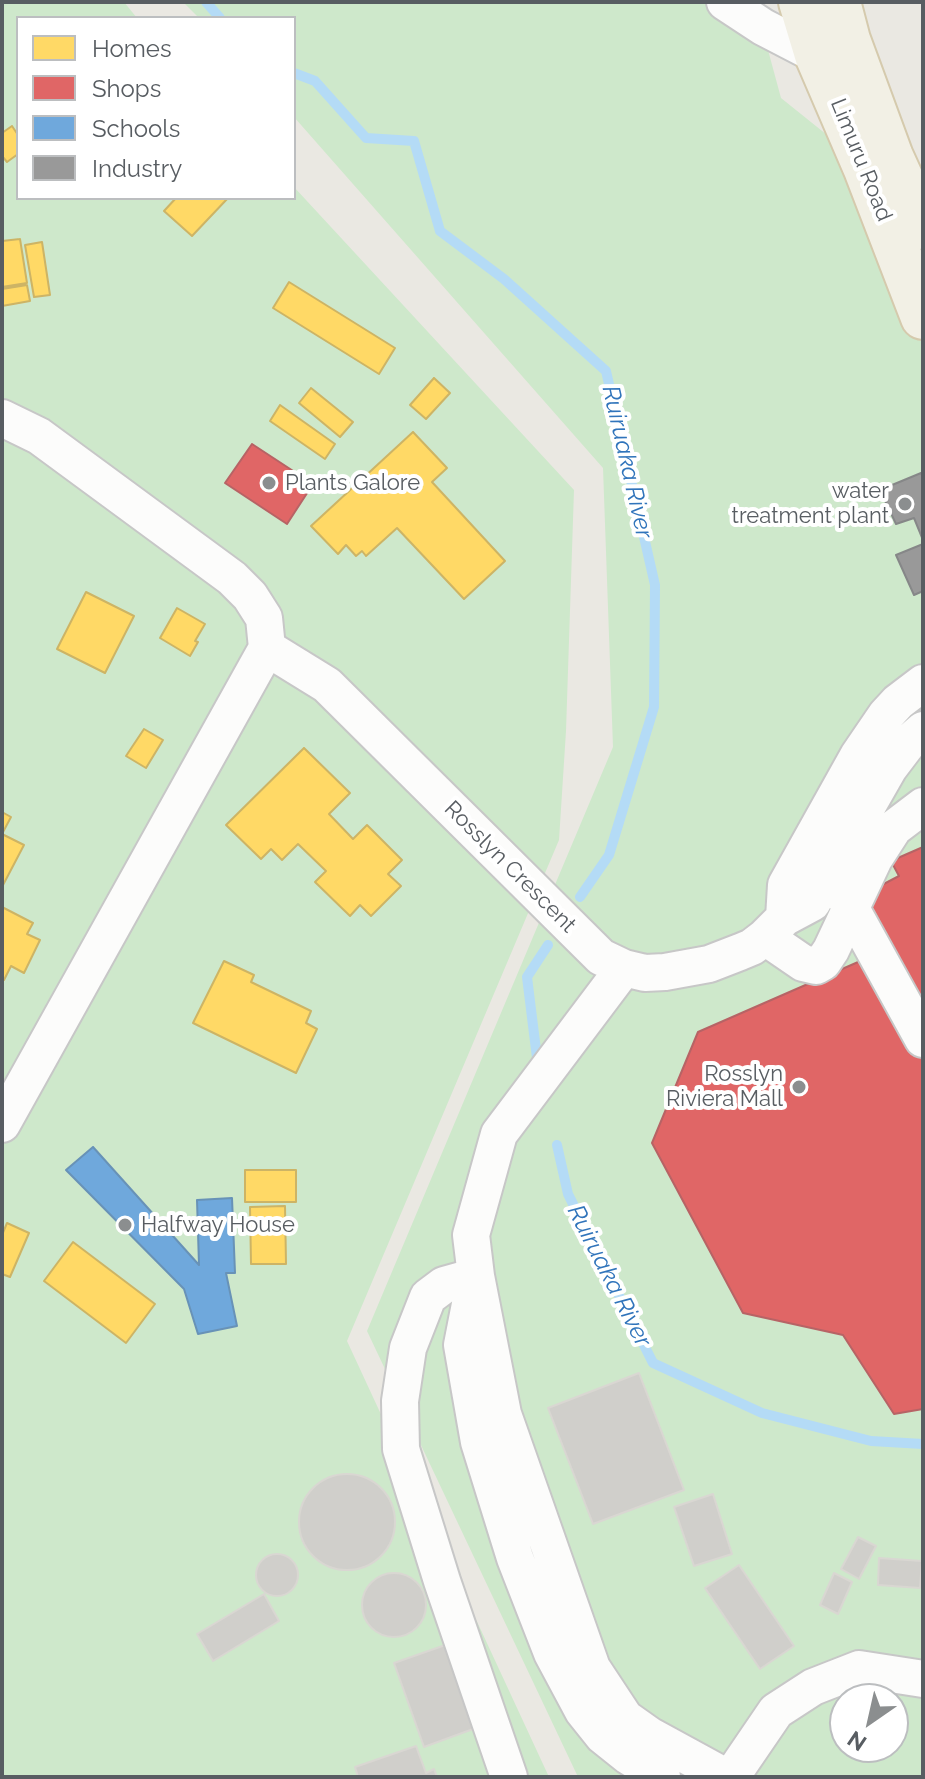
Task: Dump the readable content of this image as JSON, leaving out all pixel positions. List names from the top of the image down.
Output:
{
  "streets": {
    "main road": ["Limuru Road"],
    "street": ["Rosslyn Crescent"]
  },
  "water": ["Ruiruaka River"],
  "places": [
    "Plants Galore",
    "water treatment plant",
    "Rosslyn Riviera Mall",
    "Halfway House"
  ],
  "legend": [
    "Homes",
    "Shops",
    "Schools",
    "Industry"
  ],
  "north": "bottom left"
}
